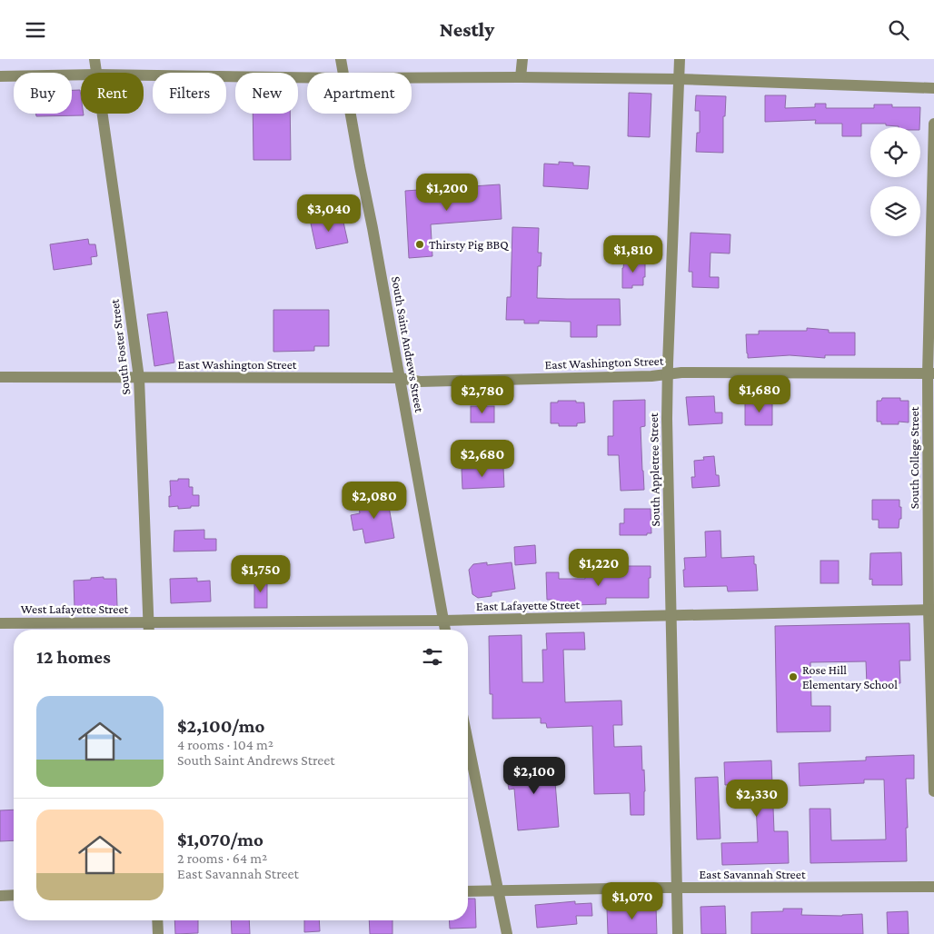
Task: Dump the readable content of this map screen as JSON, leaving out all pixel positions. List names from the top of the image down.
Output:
{
  "streets": {
    "street": [
      "South Saint Andrews Street",
      "South Foster Street",
      "East Washington Street",
      "South College Street",
      "South Appletree Street",
      "East Lafayette Street",
      "West Lafayette Street",
      "East Savannah Street"
    ]
  },
  "crossings": [
    ["South Saint Andrews Street", "East Washington Street"],
    ["South Saint Andrews Street", "East Lafayette Street"],
    ["South Foster Street", "East Washington Street"],
    ["South Foster Street", "East Lafayette Street"],
    ["South Foster Street", "West Lafayette Street"],
    ["East Washington Street", "South College Street"],
    ["East Washington Street", "South Appletree Street"],
    ["South College Street", "East Lafayette Street"],
    ["South Appletree Street", "East Lafayette Street"],
    ["South Appletree Street", "East Savannah Street"],
    ["East Lafayette Street", "West Lafayette Street"]
  ],
  "places": ["Thirsty Pig BBQ", "Rose Hill Elementary School"],
  "page": {
    "header": "Nestly",
    "chip": [
      "Buy",
      "Rent",
      "Filters",
      "New",
      "Apartment"
    ],
    "price": [
      "$1,200",
      "$3,040",
      "$1,810",
      "$1,680",
      "$2,780",
      "$2,680",
      "$2,080",
      "$1,220",
      "$1,750",
      "$2,100",
      "$2,330",
      "$1,070"
    ],
    "heading": "12 homes",
    "list": [
      {
        "name": "$2,100/mo",
        "note": "4 rooms · 104 m² · South Saint Andrews Street"
      },
      {
        "name": "$1,070/mo",
        "note": "2 rooms · 64 m² · East Savannah Street"
      }
    ]
  }
}
